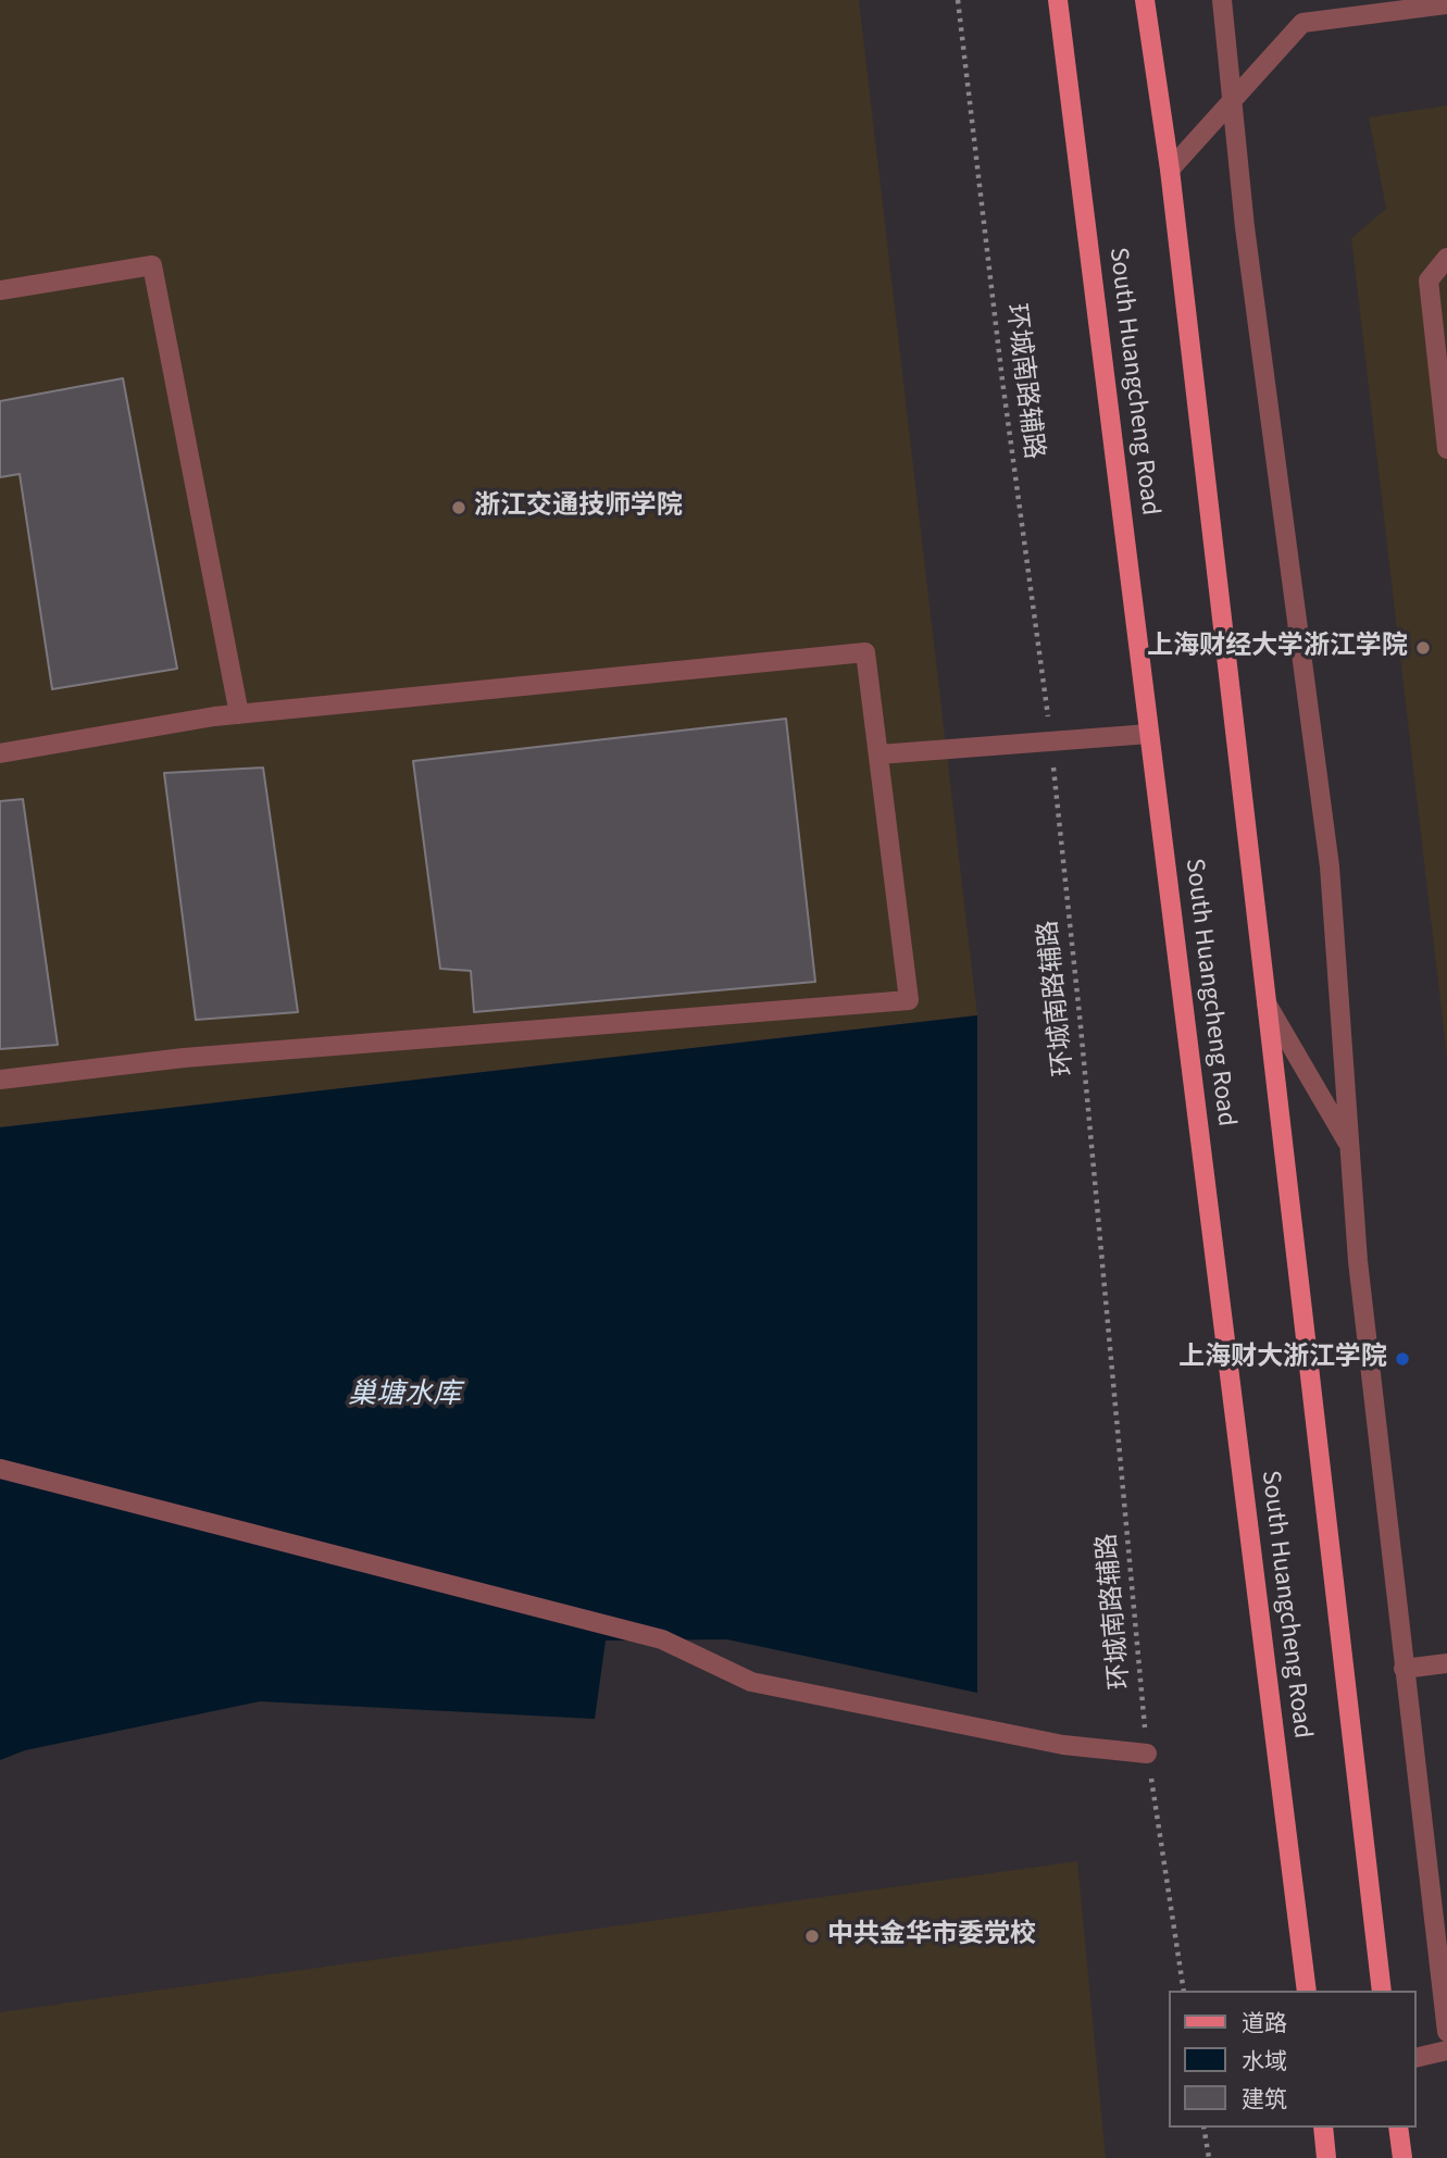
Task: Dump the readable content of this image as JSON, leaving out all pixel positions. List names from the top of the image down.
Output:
{
  "streets": {
    "main road": ["South Huangcheng Road"],
    "path": ["环城南路辅路"]
  },
  "water": ["巢塘水库"],
  "places": [
    "浙江交通技师学院",
    "上海财经大学浙江学院",
    "上海财大浙江学院",
    "中共金华市委党校"
  ],
  "legend": ["道路", "水域", "建筑"]
}
